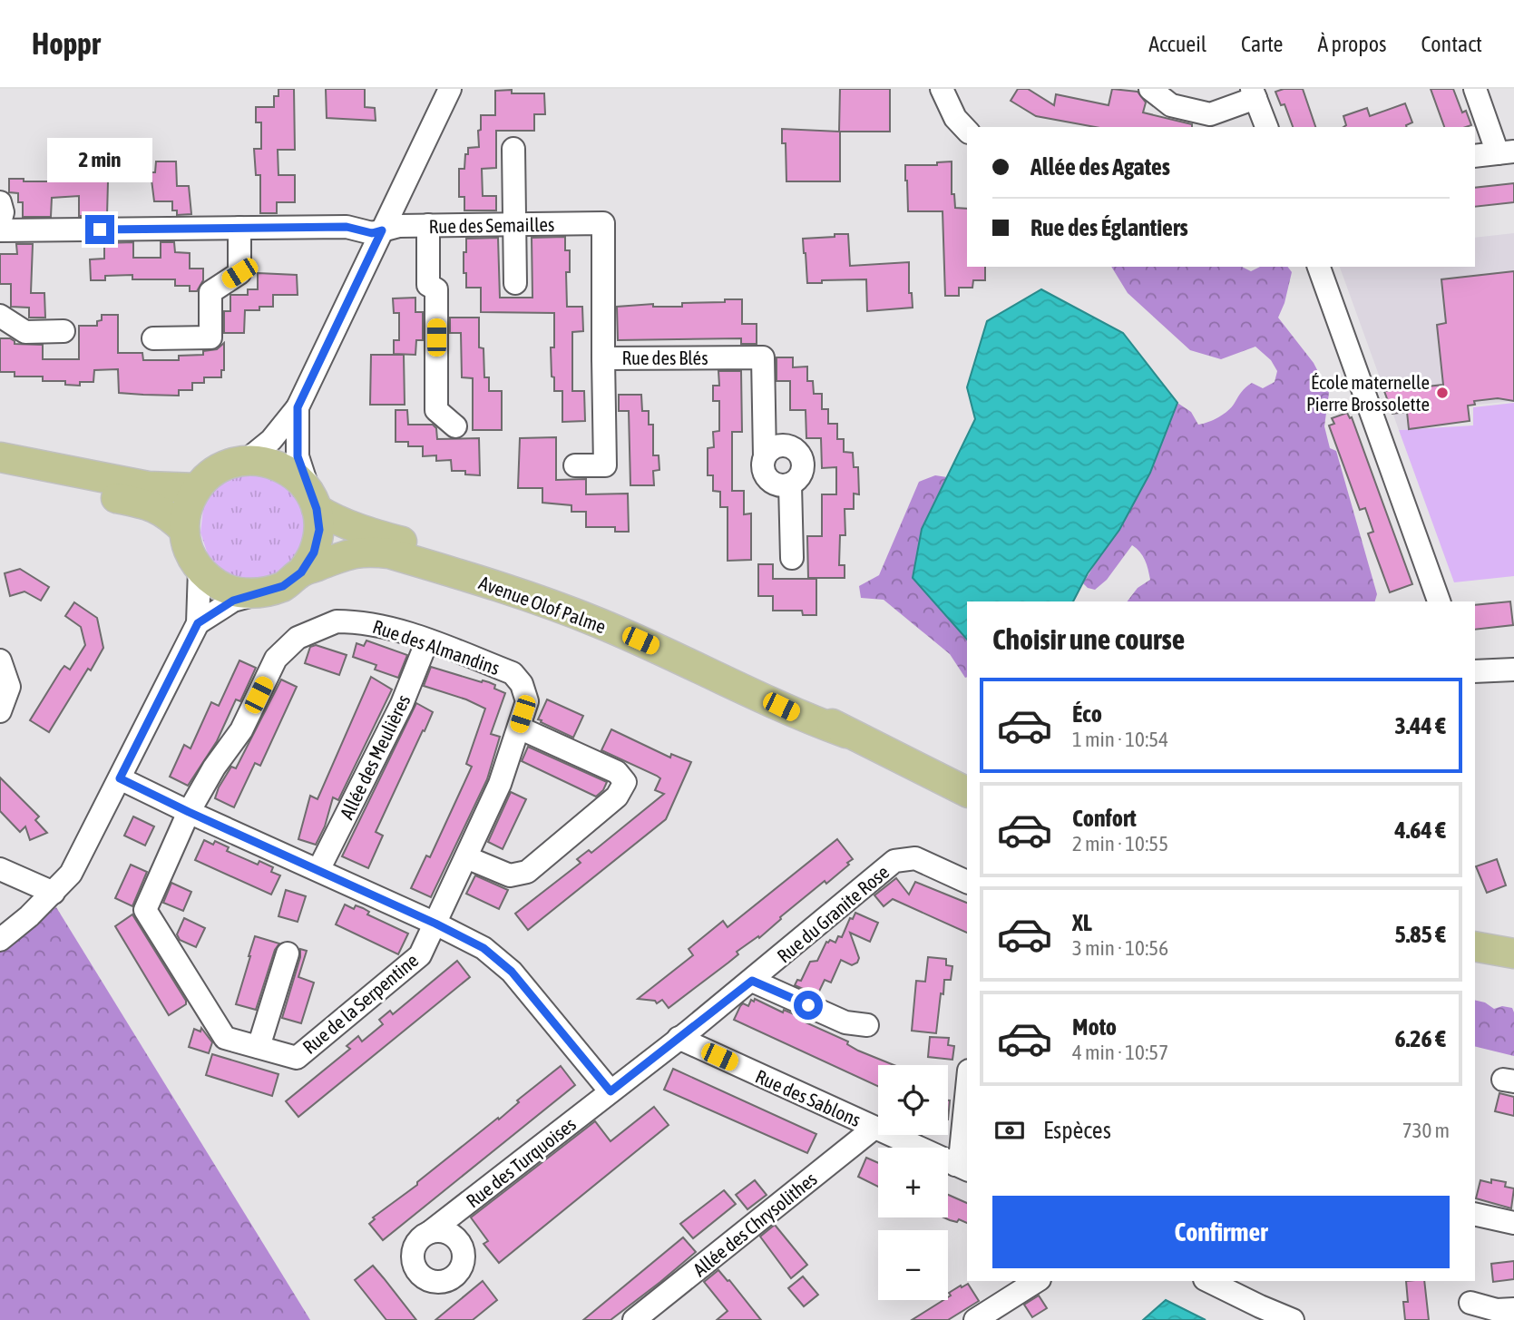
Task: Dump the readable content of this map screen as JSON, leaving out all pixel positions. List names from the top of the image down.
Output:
{
  "streets": {
    "main road": ["Avenue Olof Palme"],
    "street": [
      "Rue des Semailles",
      "Rue des Blés",
      "Rue des Almandins",
      "Allée des Meulières",
      "Rue du Granite Rose",
      "Rue de la Serpentine",
      "Rue des Sablons",
      "Rue des Turquoises",
      "Allée des Chrysolithes"
    ]
  },
  "crossings": [
    ["Rue des Semailles", "Rue des Blés"],
    ["Rue des Almandins", "Allée des Meulières"],
    ["Rue des Almandins", "Rue de la Serpentine"],
    ["Rue du Granite Rose", "Rue des Sablons"],
    ["Rue des Sablons", "Allée des Chrysolithes"]
  ],
  "places": ["École maternelle Pierre Brossolette"],
  "page": {
    "header": "Hoppr",
    "nav": [
      "Accueil",
      "Carte",
      "À propos",
      "Contact"
    ],
    "banner": ["Allée des Agates", "Rue des Églantiers"],
    "bubble": "2 min",
    "heading": "Choisir une course",
    "list": [
      {
        "name": "Éco",
        "note": "1 min · 10:54",
        "value": "3.44 €"
      },
      {
        "name": "Confort",
        "note": "2 min · 10:55",
        "value": "4.64 €"
      },
      {
        "name": "XL",
        "note": "3 min · 10:56",
        "value": "5.85 €"
      },
      {
        "name": "Moto",
        "note": "4 min · 10:57",
        "value": "6.26 €"
      }
    ],
    "map_buttons": ["+", "−"],
    "pay": ["Espèces", "730 m"],
    "buttons": "Confirmer"
  }
}
